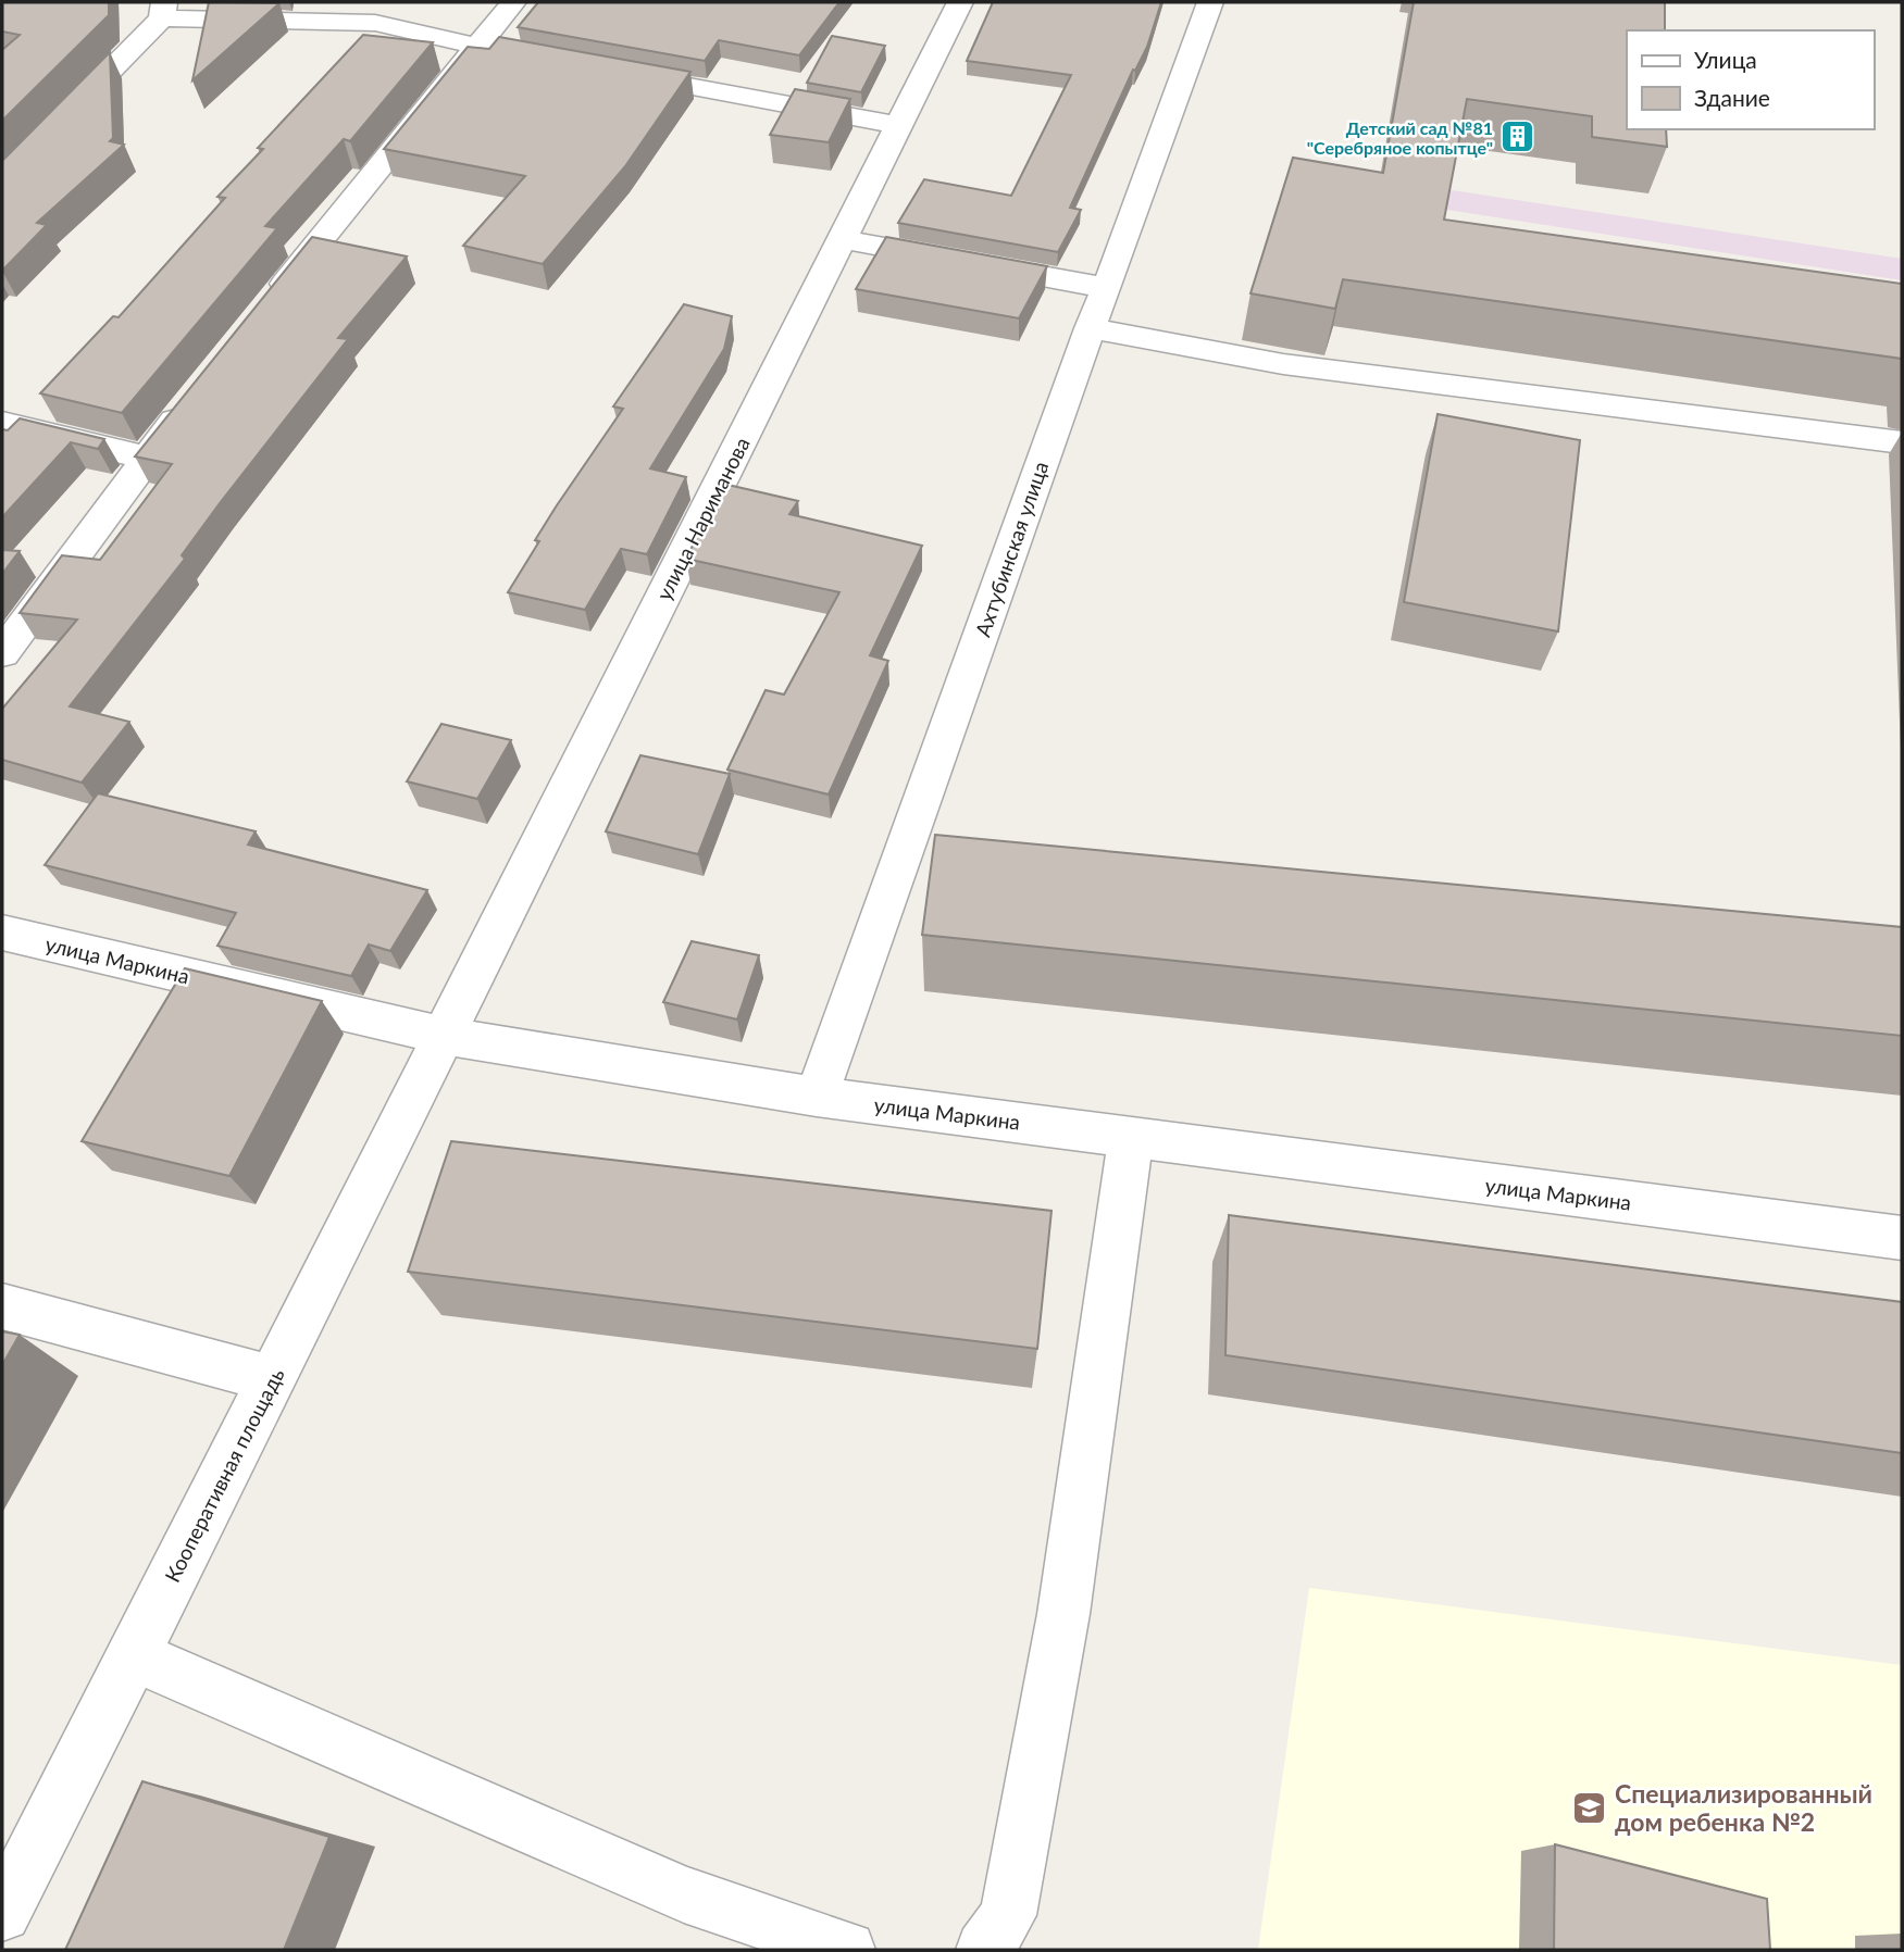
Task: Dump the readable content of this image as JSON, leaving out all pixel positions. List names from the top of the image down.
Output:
{
  "streets": {
    "street": [
      "улица Нариманова",
      "Ахтубинская улица",
      "улица Маркина",
      "Кооперативная площадь"
    ]
  },
  "crossings": [
    ["улица Нариманова", "улица Маркина"],
    ["улица Нариманова", "Кооперативная площадь"],
    ["Ахтубинская улица", "улица Маркина"],
    ["улица Маркина", "Кооперативная площадь"]
  ],
  "places": {
    "building": ["Детский сад №81 \"Серебряное копытце\""],
    "school or university": ["Специализированный дом ребенка №2"]
  },
  "legend": ["Улица", "Здание"]
}
